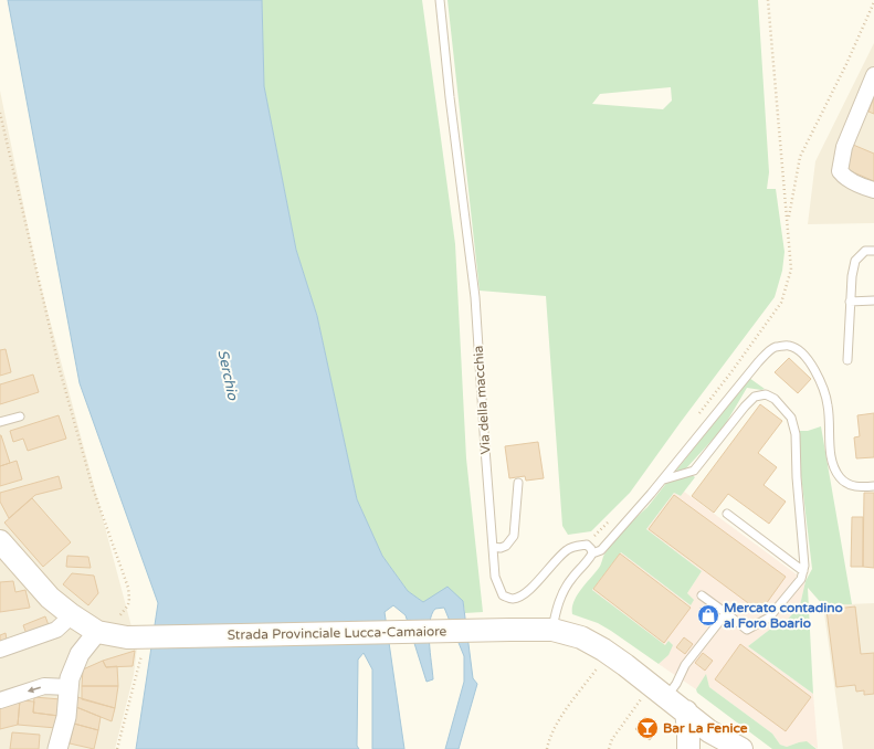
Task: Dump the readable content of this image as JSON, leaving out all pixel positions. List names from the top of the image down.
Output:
{
  "streets": {
    "main road": ["Strada Provinciale Lucca-Camaiore"],
    "lane": ["Via della macchia"]
  },
  "water": ["Serchio"],
  "places": {
    "shop": ["Mercato contadino al Foro Boario"],
    "bar": ["Bar La Fenice"]
  }
}
